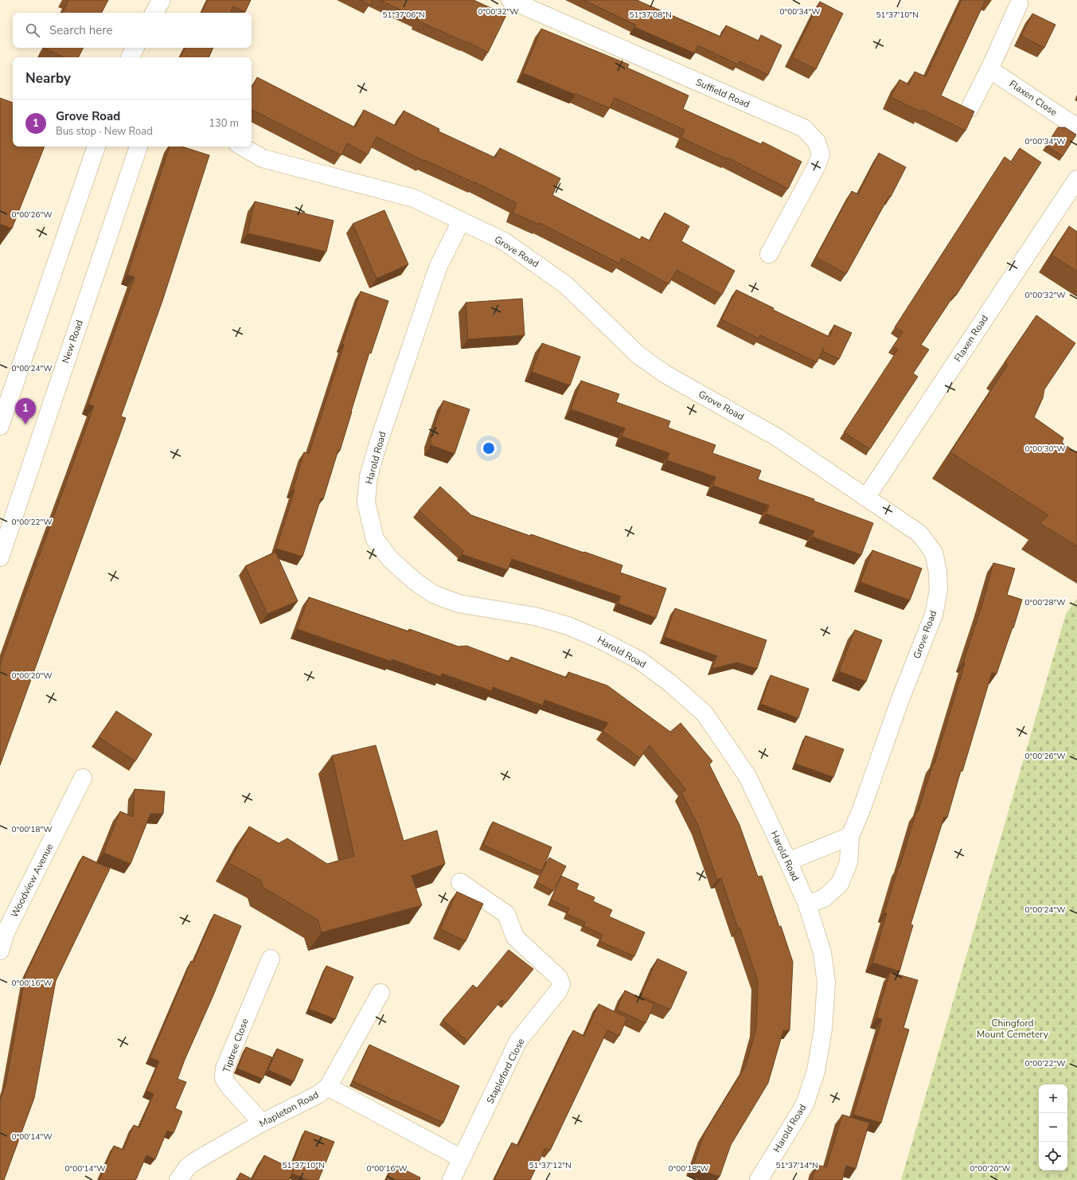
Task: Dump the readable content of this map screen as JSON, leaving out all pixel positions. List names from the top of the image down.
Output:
{
  "streets": {
    "street": [
      "Suffield Road",
      "Flaxen Close",
      "Grove Road",
      "Flaxen Road",
      "New Road",
      "Harold Road",
      "Woodview Avenue",
      "Tiptree Close",
      "Stapleford Close",
      "Mapleton Road"
    ]
  },
  "crossings": [
    ["Grove Road", "Flaxen Road"],
    ["Grove Road", "Harold Road"],
    ["Tiptree Close", "Mapleton Road"]
  ],
  "parks": ["Chingford Mount Cemetery"],
  "page": {
    "search": "Search here",
    "heading": "Nearby",
    "list": [
      {
        "mark": "1",
        "name": "Grove Road",
        "note": "Bus stop · New Road",
        "value": "130 m"
      }
    ],
    "pins": "1",
    "map_buttons": ["+", "−"]
  },
  "coordinates": [
    "0°00'32\"W",
    "0°00'34\"W",
    "51°37'06\"N",
    "51°37'08\"N",
    "51°37'10\"N",
    "0°00'26\"W",
    "0°00'24\"W",
    "0°00'30\"W",
    "0°00'22\"W",
    "0°00'28\"W",
    "0°00'20\"W",
    "0°00'18\"W",
    "0°00'16\"W",
    "0°00'14\"W",
    "51°37'12\"N",
    "51°37'14\"N"
  ]
}
